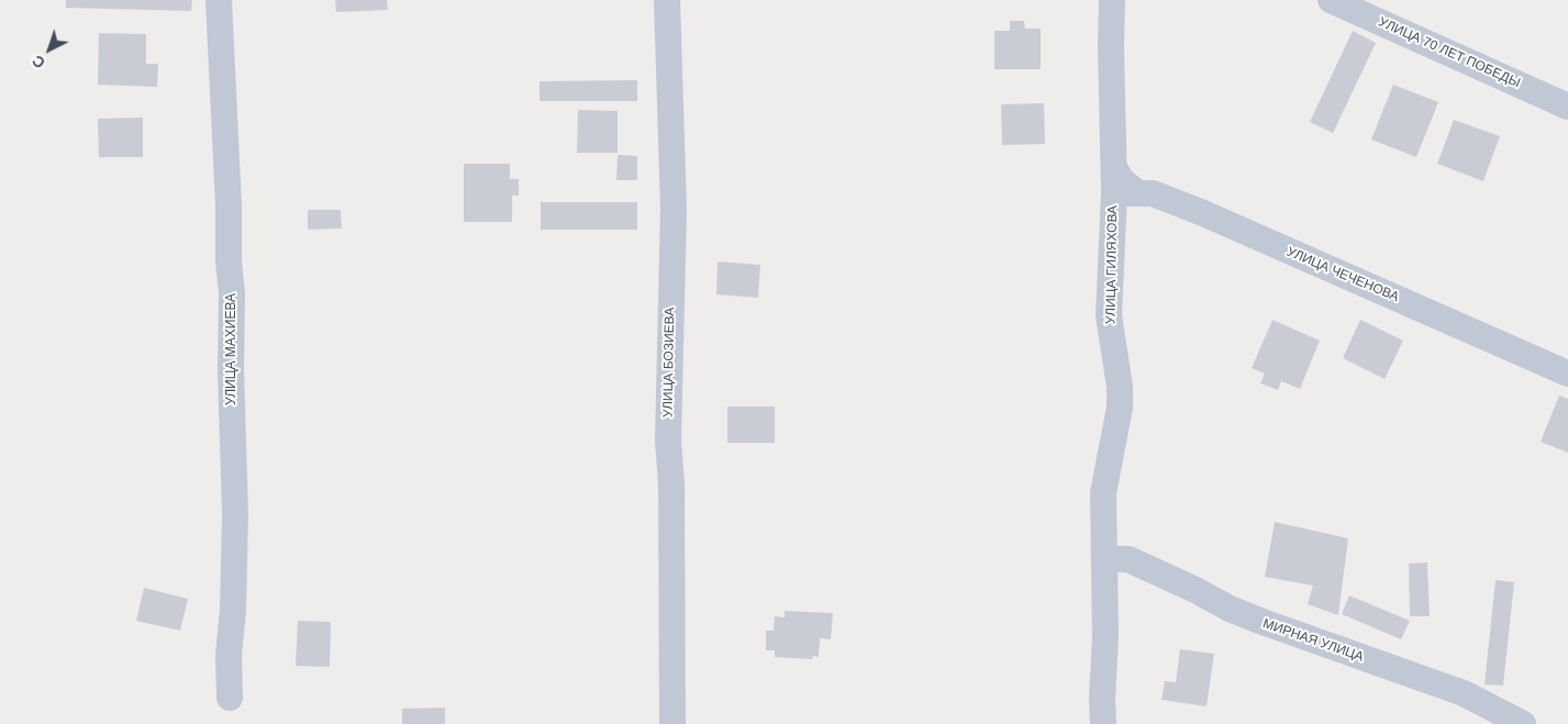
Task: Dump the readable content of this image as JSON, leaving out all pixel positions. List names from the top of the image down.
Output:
{
  "streets": {
    "street": [
      "УЛИЦА 70 ЛЕТ ПОБЕДЫ",
      "УЛИЦА ГИЛЯХОВА",
      "УЛИЦА ЧЕЧЕНОВА",
      "УЛИЦА МАХИЕВА",
      "УЛИЦА БОЗИЕВА",
      "МИРНАЯ УЛИЦА"
    ]
  },
  "crossings": [
    ["УЛИЦА ГИЛЯХОВА", "УЛИЦА ЧЕЧЕНОВА"],
    ["УЛИЦА ГИЛЯХОВА", "МИРНАЯ УЛИЦА"]
  ],
  "north": "bottom left"
}
